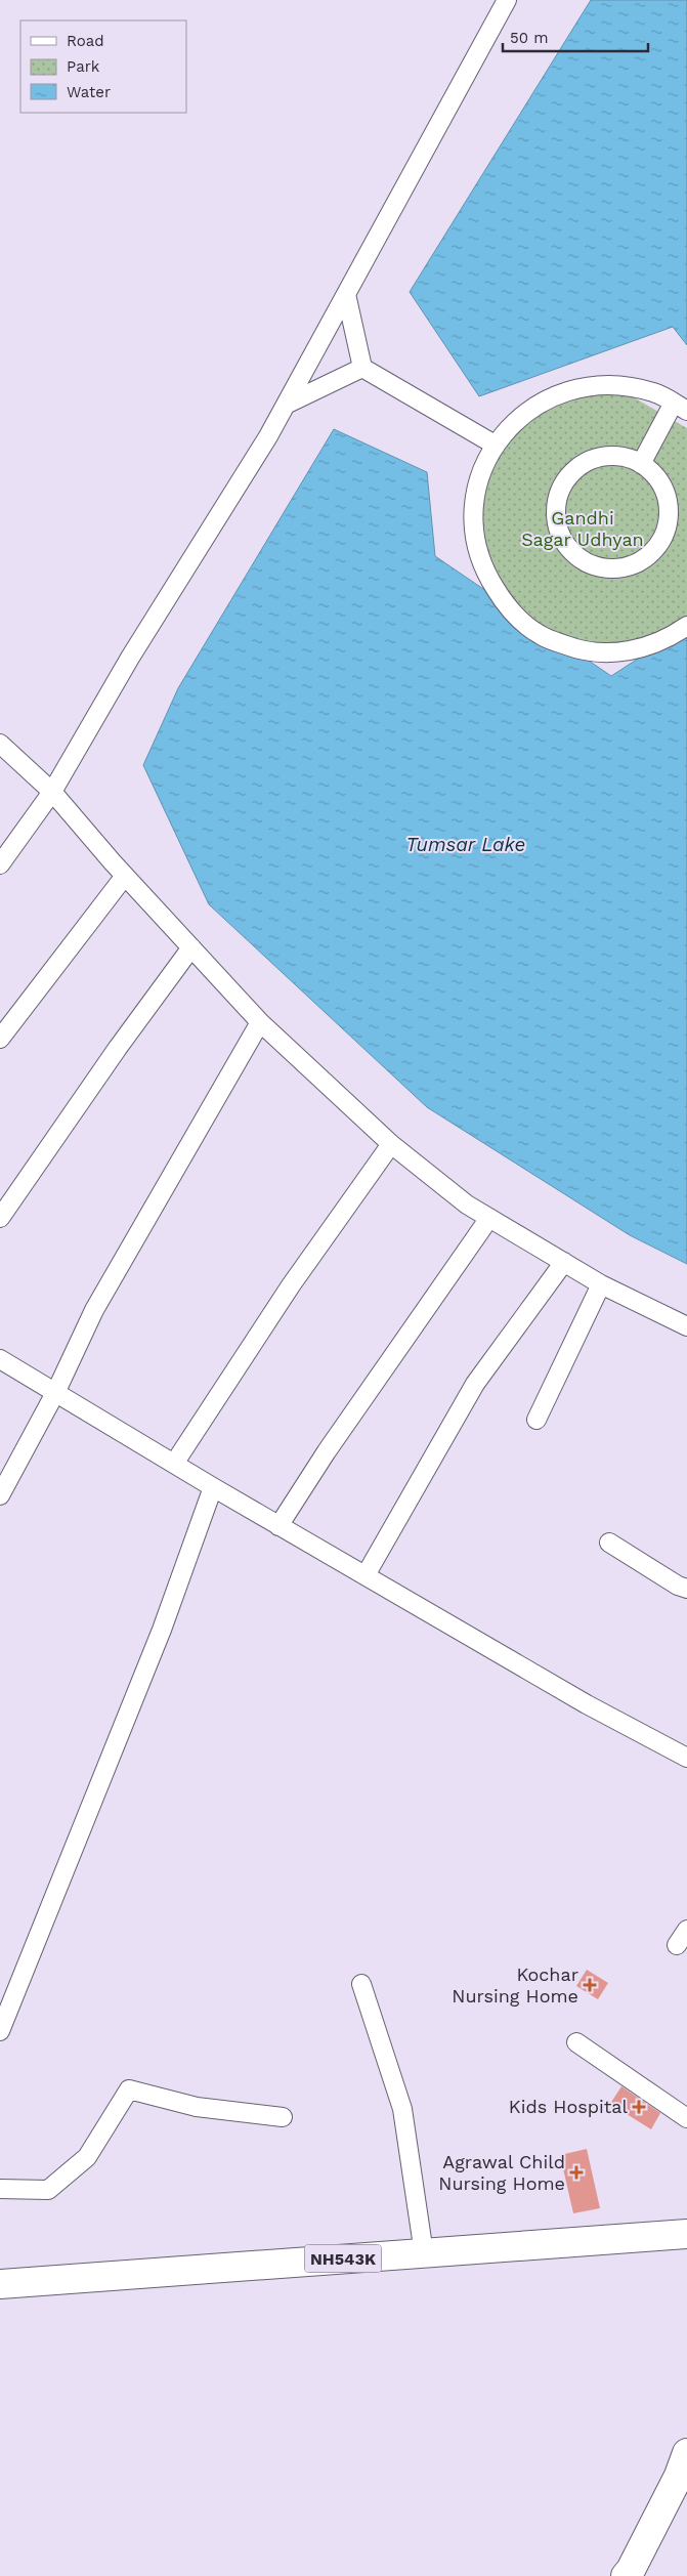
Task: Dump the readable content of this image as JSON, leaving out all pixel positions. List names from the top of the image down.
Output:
{
  "streets": {
    "main road": ["NH543K"]
  },
  "water": ["Tumsar Lake"],
  "parks": ["Gandhi Sagar Udhyan"],
  "places": {
    "health": ["Kochar Nursing Home", "Kids Hospital", "Agrawal Child Nursing Home"]
  },
  "legend": ["Road", "Park", "Water"],
  "scale_bar": "50 m"
}
